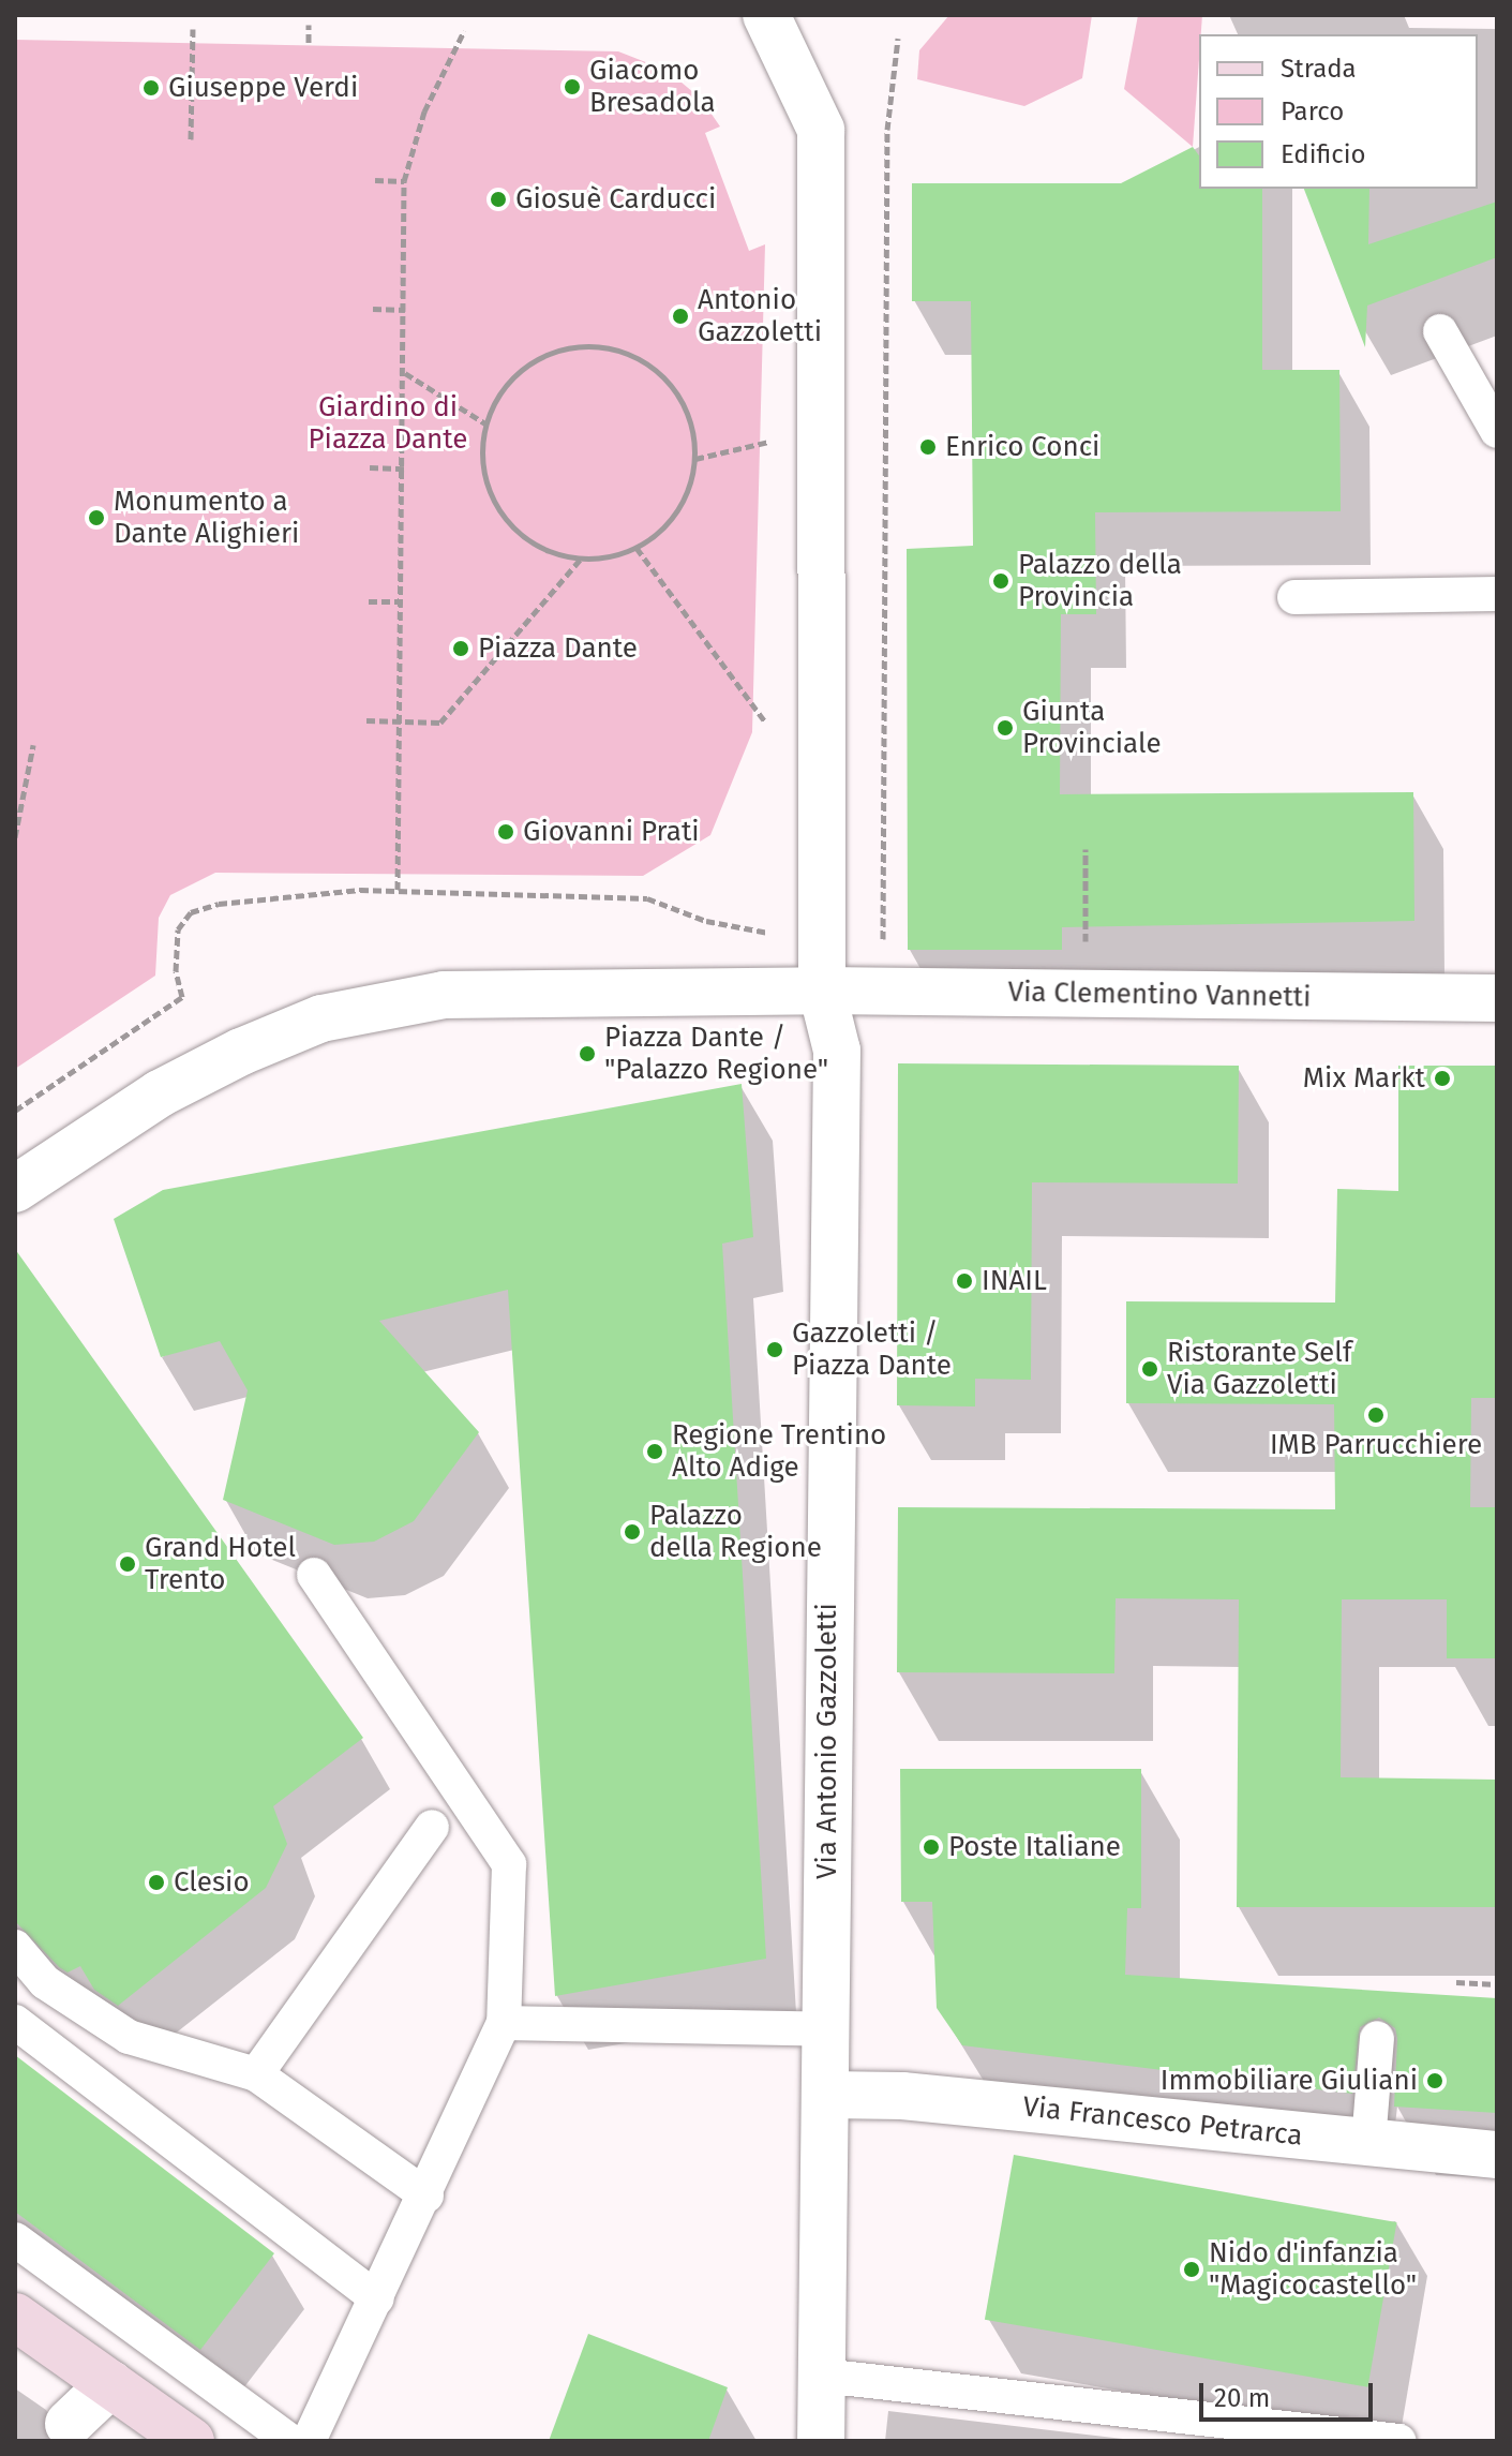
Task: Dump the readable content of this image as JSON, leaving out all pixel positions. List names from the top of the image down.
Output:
{
  "streets": {
    "street": ["Via Clementino Vannetti", "Via Antonio Gazzoletti", "Via Francesco Petrarca"]
  },
  "crossings": [
    ["Via Clementino Vannetti", "Via Antonio Gazzoletti"],
    ["Via Antonio Gazzoletti", "Via Francesco Petrarca"]
  ],
  "parks": ["Giardino di Piazza Dante"],
  "places": [
    "Giacomo Bresadola",
    "Giuseppe Verdi",
    "Giosuè Carducci",
    "Antonio Gazzoletti",
    "Enrico Conci",
    "Monumento a Dante Alighieri",
    "Palazzo della Provincia",
    "Piazza Dante",
    "Giunta Provinciale",
    "Giovanni Prati",
    "Piazza Dante / \"Palazzo Regione\"",
    "Mix Markt",
    "INAIL",
    "Gazzoletti / Piazza Dante",
    "Ristorante Self Via Gazzoletti",
    "IMB Parrucchiere",
    "Regione Trentino Alto Adige",
    "Palazzo della Regione",
    "Grand Hotel Trento",
    "Poste Italiane",
    "Clesio",
    "Immobiliare Giuliani",
    "Nido d'infanzia \"Magicocastello\""
  ],
  "legend": ["Strada", "Parco", "Edificio"],
  "scale_bar": "20 m"
}
